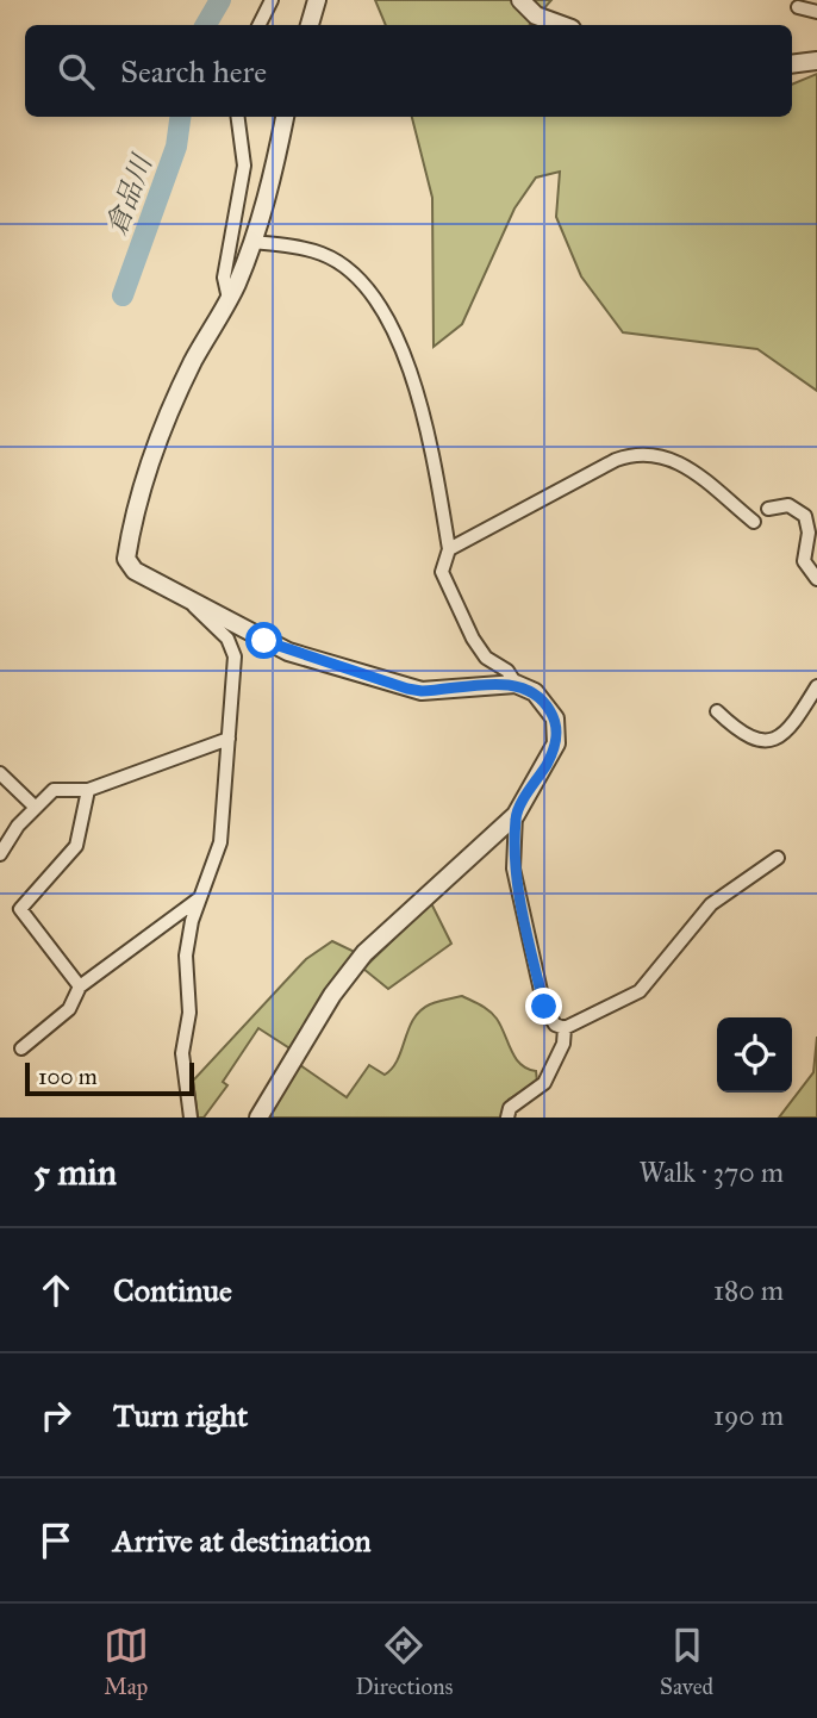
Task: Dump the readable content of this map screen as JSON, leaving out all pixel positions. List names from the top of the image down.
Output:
{
  "water": ["倉品川"],
  "scale_bar": "100 m",
  "page": {
    "search": "Search here",
    "scale": "100 m",
    "heading": ["5 min", "Walk · 370 m"],
    "list": [
      ["Continue", "180 m"],
      ["Turn right", "190 m"],
      "Arrive at destination"
    ],
    "nav": ["Map", "Directions", "Saved"]
  }
}
